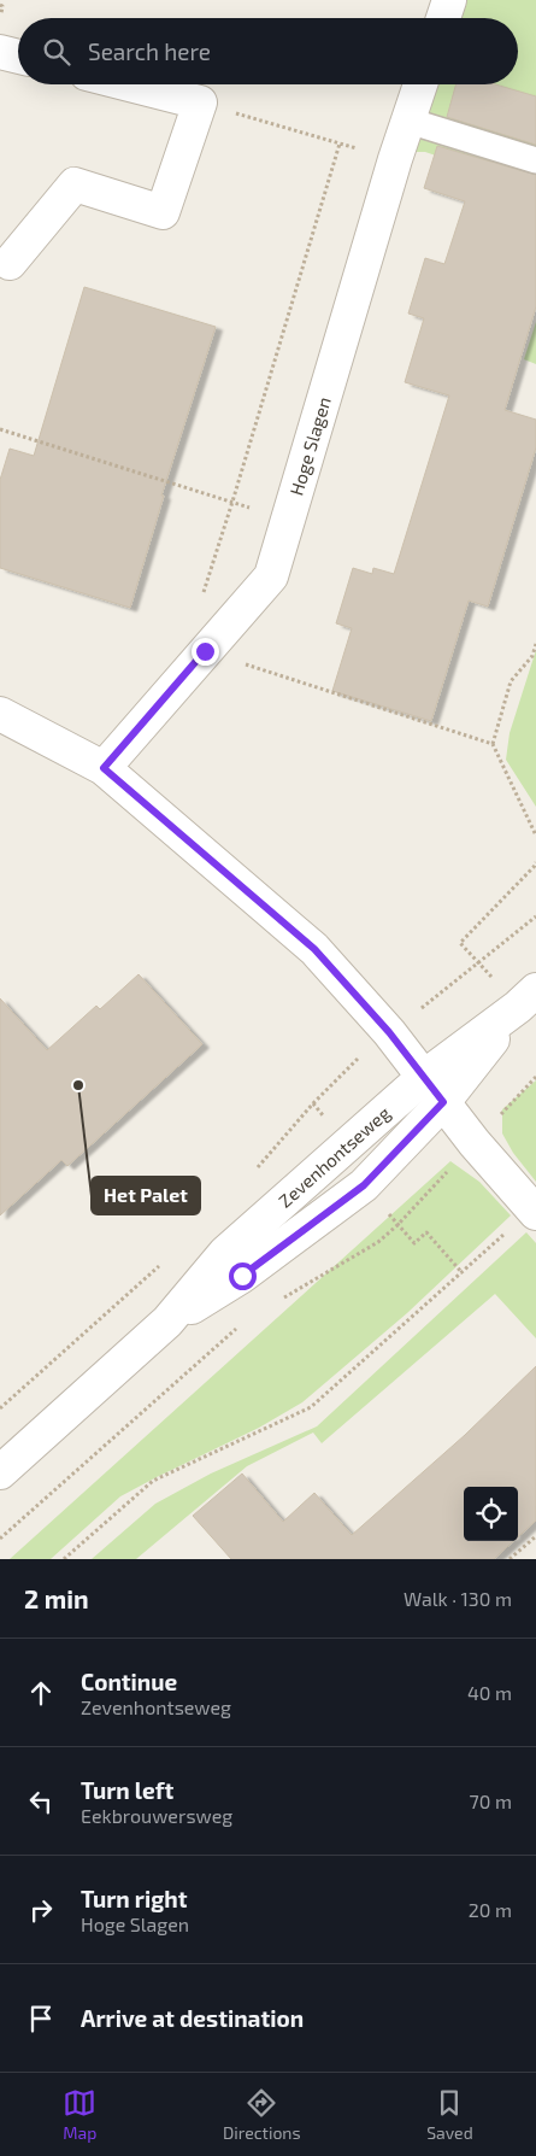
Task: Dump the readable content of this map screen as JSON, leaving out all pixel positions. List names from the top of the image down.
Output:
{
  "streets": {
    "street": ["Hoge Slagen", "Zevenhontseweg"]
  },
  "places": ["Het Palet"],
  "page": {
    "search": "Search here",
    "heading": ["2 min", "Walk · 130 m"],
    "list": [
      ["Continue", "Zevenhontseweg", "40 m"],
      ["Turn left", "Eekbrouwersweg", "70 m"],
      ["Turn right", "Hoge Slagen", "20 m"],
      "Arrive at destination"
    ],
    "nav": ["Map", "Directions", "Saved"]
  }
}
